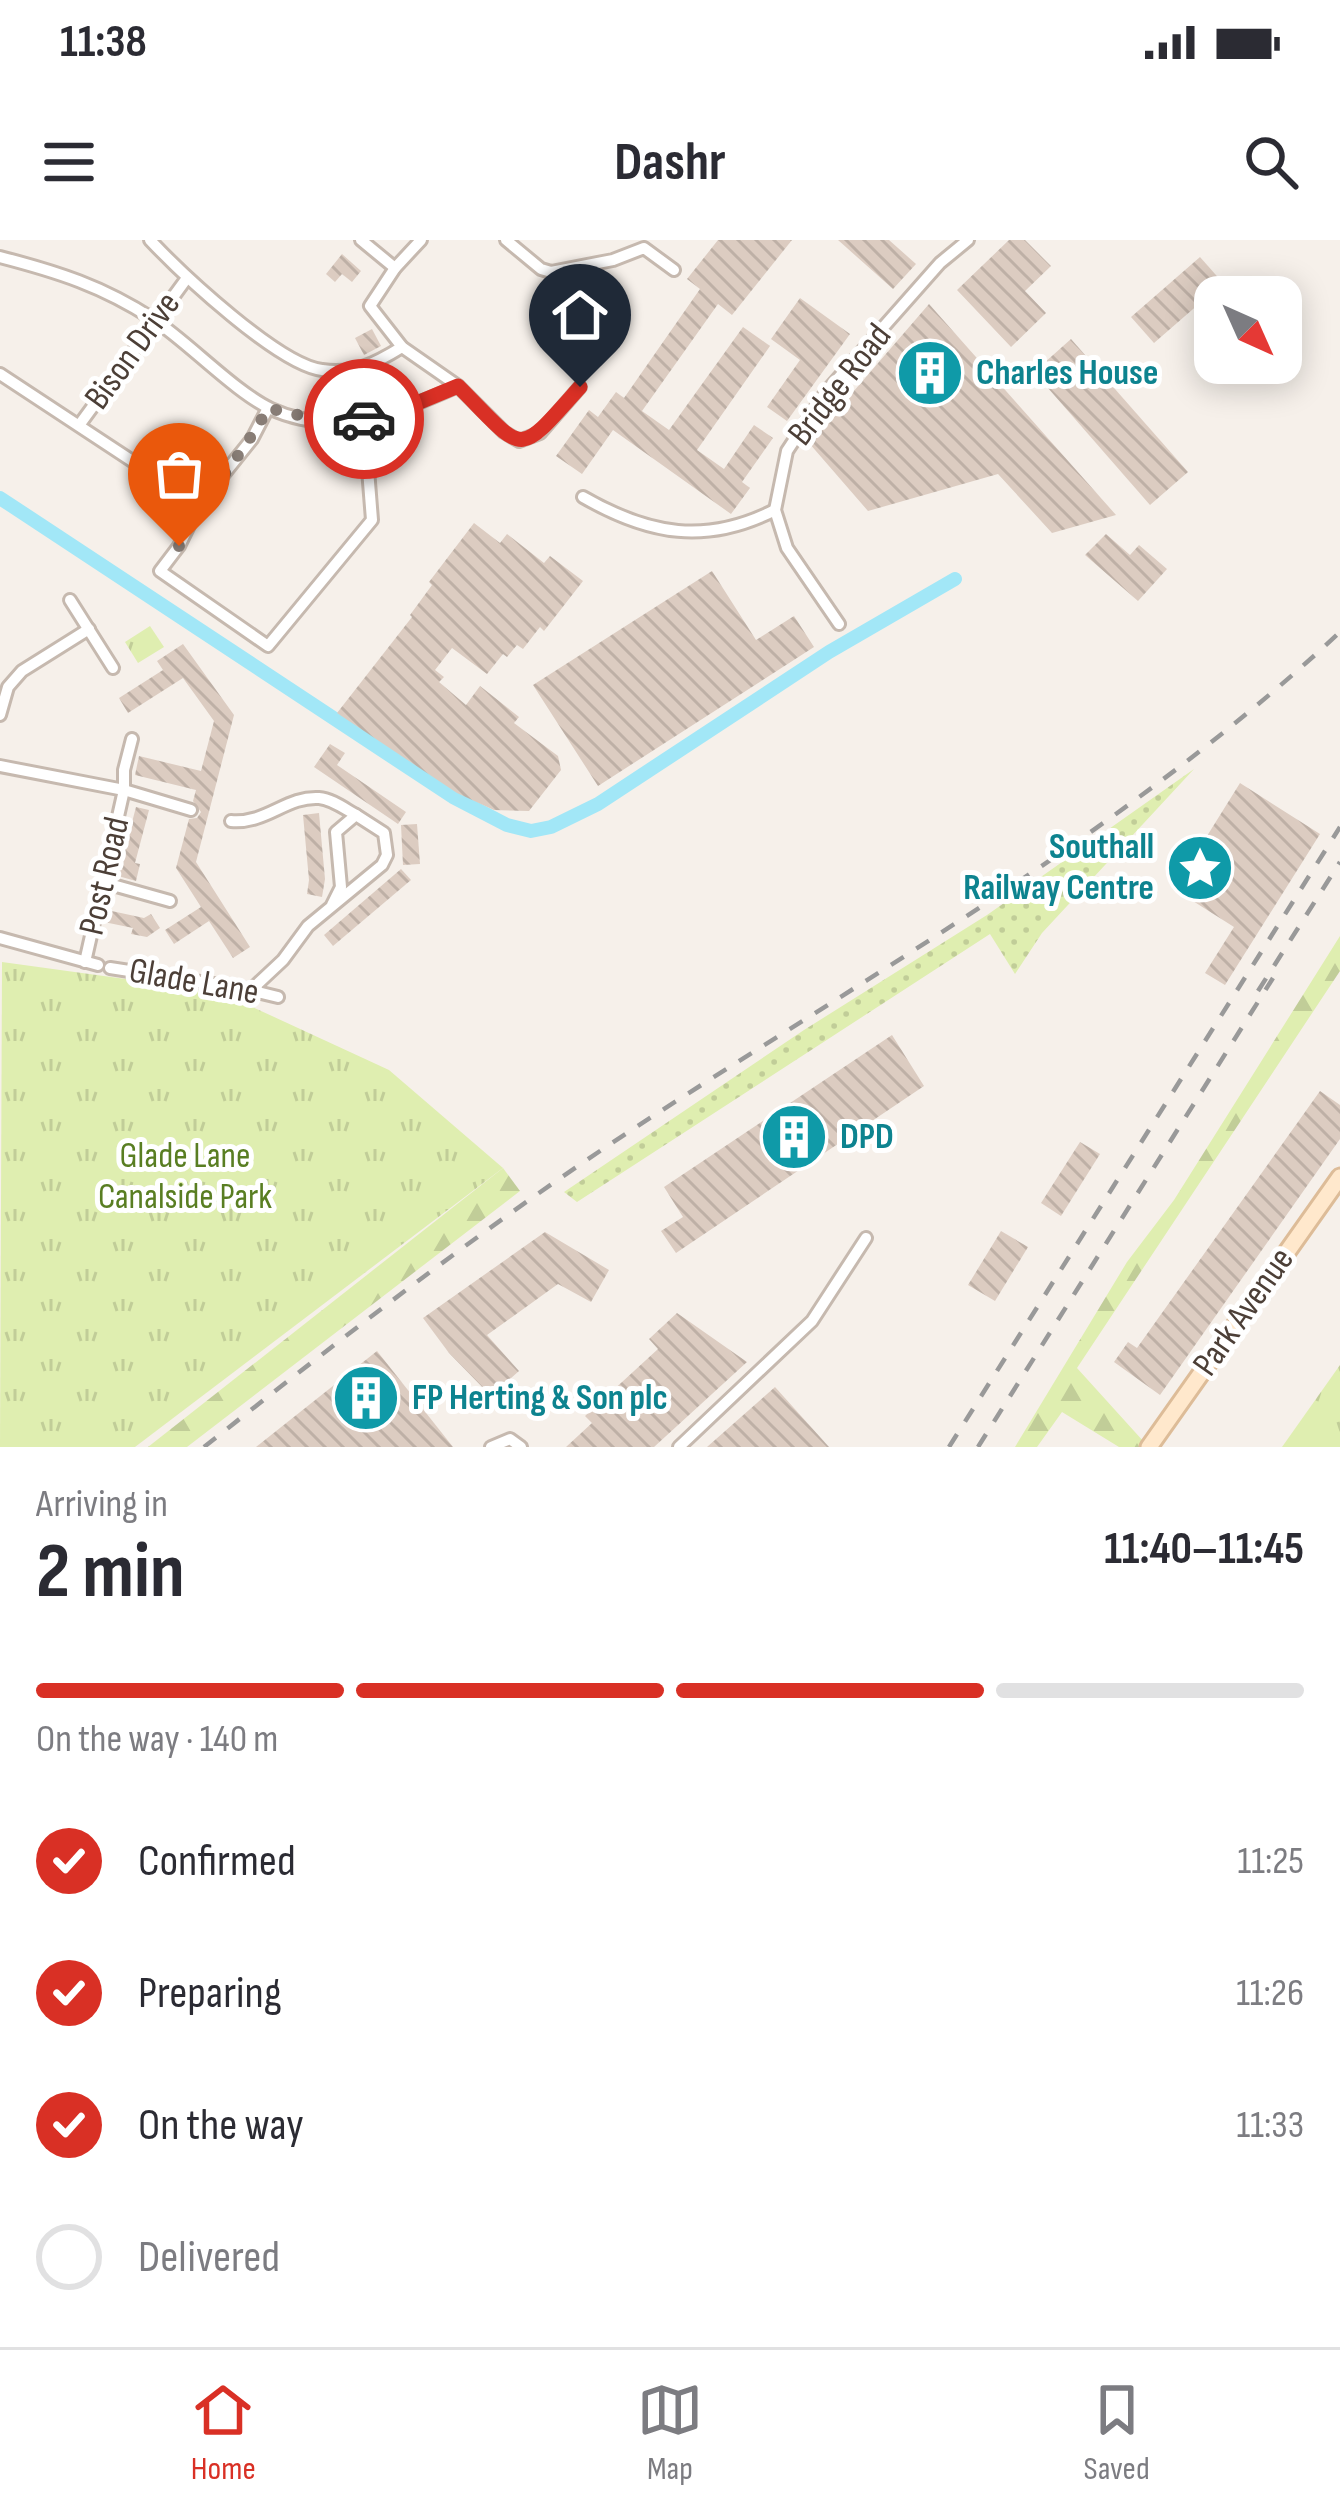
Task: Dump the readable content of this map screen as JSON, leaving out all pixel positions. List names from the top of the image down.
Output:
{
  "streets": {
    "street": [
      "Bison Drive",
      "Bridge Road",
      "Post Road",
      "Glade Lane",
      "Park Avenue"
    ]
  },
  "crossings": [
    ["Post Road", "Glade Lane"]
  ],
  "parks": ["Glade Lane Canalside Park"],
  "places": {
    "building": ["Charles House", "DPD", "FP Herting & Son plc"],
    "place": ["Southall Railway Centre"]
  },
  "north": "bottom right",
  "page": {
    "status": "11:38",
    "header": "Dashr",
    "heading": ["2 min", "Arriving in", "11:40–11:45"],
    "bar": "On the way · 140 m",
    "list": [
      ["Confirmed", "11:25"],
      ["Preparing", "11:26"],
      ["On the way", "11:33"],
      "Delivered"
    ],
    "tabs": ["Home", "Map", "Saved"]
  }
}
